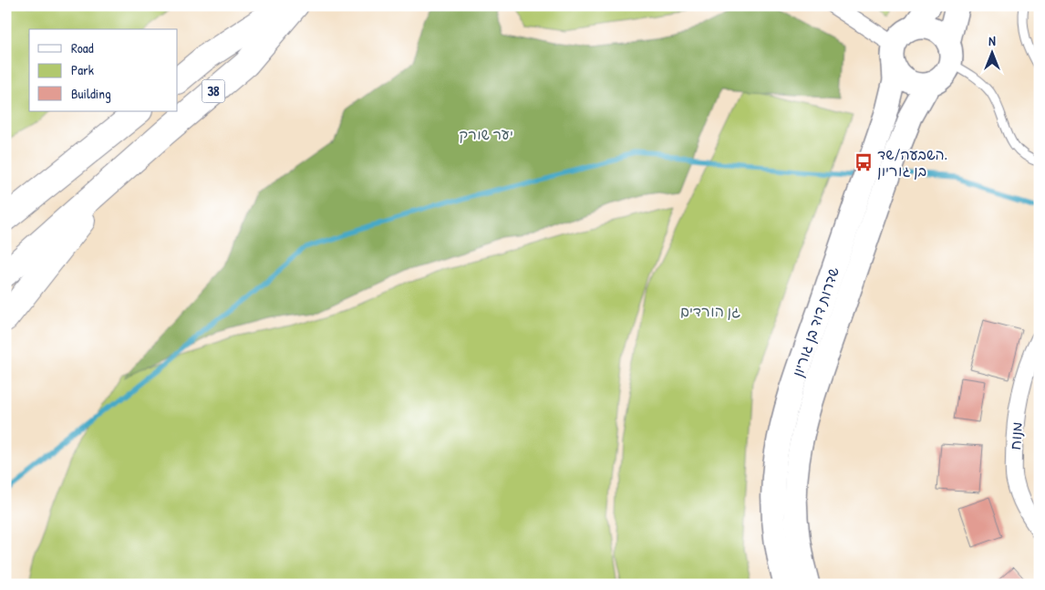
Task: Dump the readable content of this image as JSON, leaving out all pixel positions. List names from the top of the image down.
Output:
{
  "streets": {
    "highway": ["38"],
    "main road": ["שדרות דוד בן גוריון"],
    "street": ["מנוח"]
  },
  "parks": ["יער שורק", "גן הורדים"],
  "places": {
    "bus stop": ["השבעה/שד. בן גוריון"]
  },
  "legend": ["Road", "Park", "Building"],
  "north": "top"
}
